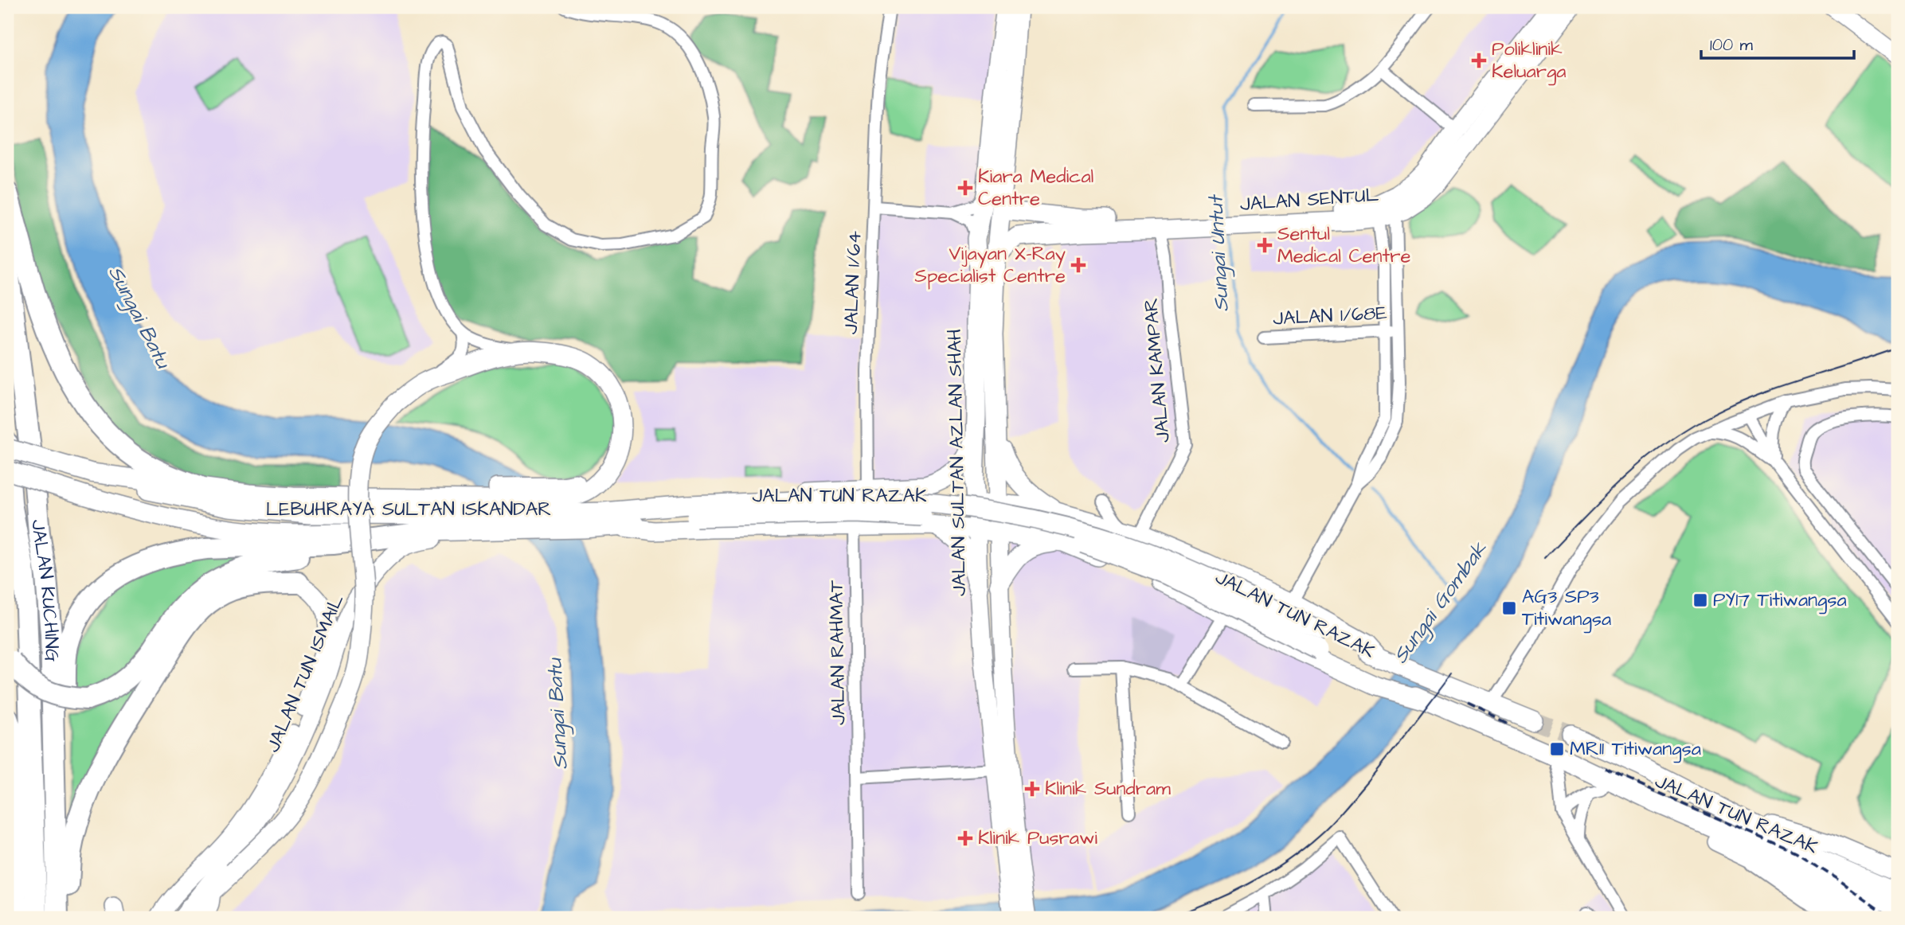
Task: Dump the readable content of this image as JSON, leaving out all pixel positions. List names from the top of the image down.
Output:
{
  "streets": {
    "highway": ["JALAN KUCHING"],
    "main road": [
      "JALAN SENTUL",
      "JALAN SULTAN AZLAN SHAH",
      "JALAN TUN RAZAK",
      "LEBUHRAYA SULTAN ISKANDAR"
    ],
    "street": [
      "JALAN 1/64",
      "JALAN 1/68E",
      "JALAN KAMPAR",
      "JALAN RAHMAT",
      "JALAN TUN ISMAIL"
    ]
  },
  "crossings": [
    ["JALAN SENTUL", "JALAN KAMPAR"],
    ["JALAN SENTUL", "JALAN SULTAN AZLAN SHAH"],
    ["JALAN KAMPAR", "JALAN TUN RAZAK"],
    ["JALAN SULTAN AZLAN SHAH", "JALAN TUN RAZAK"],
    ["JALAN TUN RAZAK", "LEBUHRAYA SULTAN ISKANDAR"],
    ["LEBUHRAYA SULTAN ISKANDAR", "JALAN KUCHING"],
    ["LEBUHRAYA SULTAN ISKANDAR", "JALAN TUN ISMAIL"]
  ],
  "water": ["Sungai Untut", "Sungai Batu", "Sungai Gombak"],
  "places": {
    "health": [
      "Poliklinik Keluarga",
      "Kiara Medical Centre",
      "Sentul Medical Centre",
      "Vijayan X-Ray Specialist Centre",
      "Klinik Sundram",
      "Klinik Pusrawi"
    ],
    "transit": ["PY17 Titiwangsa", "AG3 SP3 Titiwangsa", "MR11 Titiwangsa"]
  },
  "scale_bar": "100 m"
}
